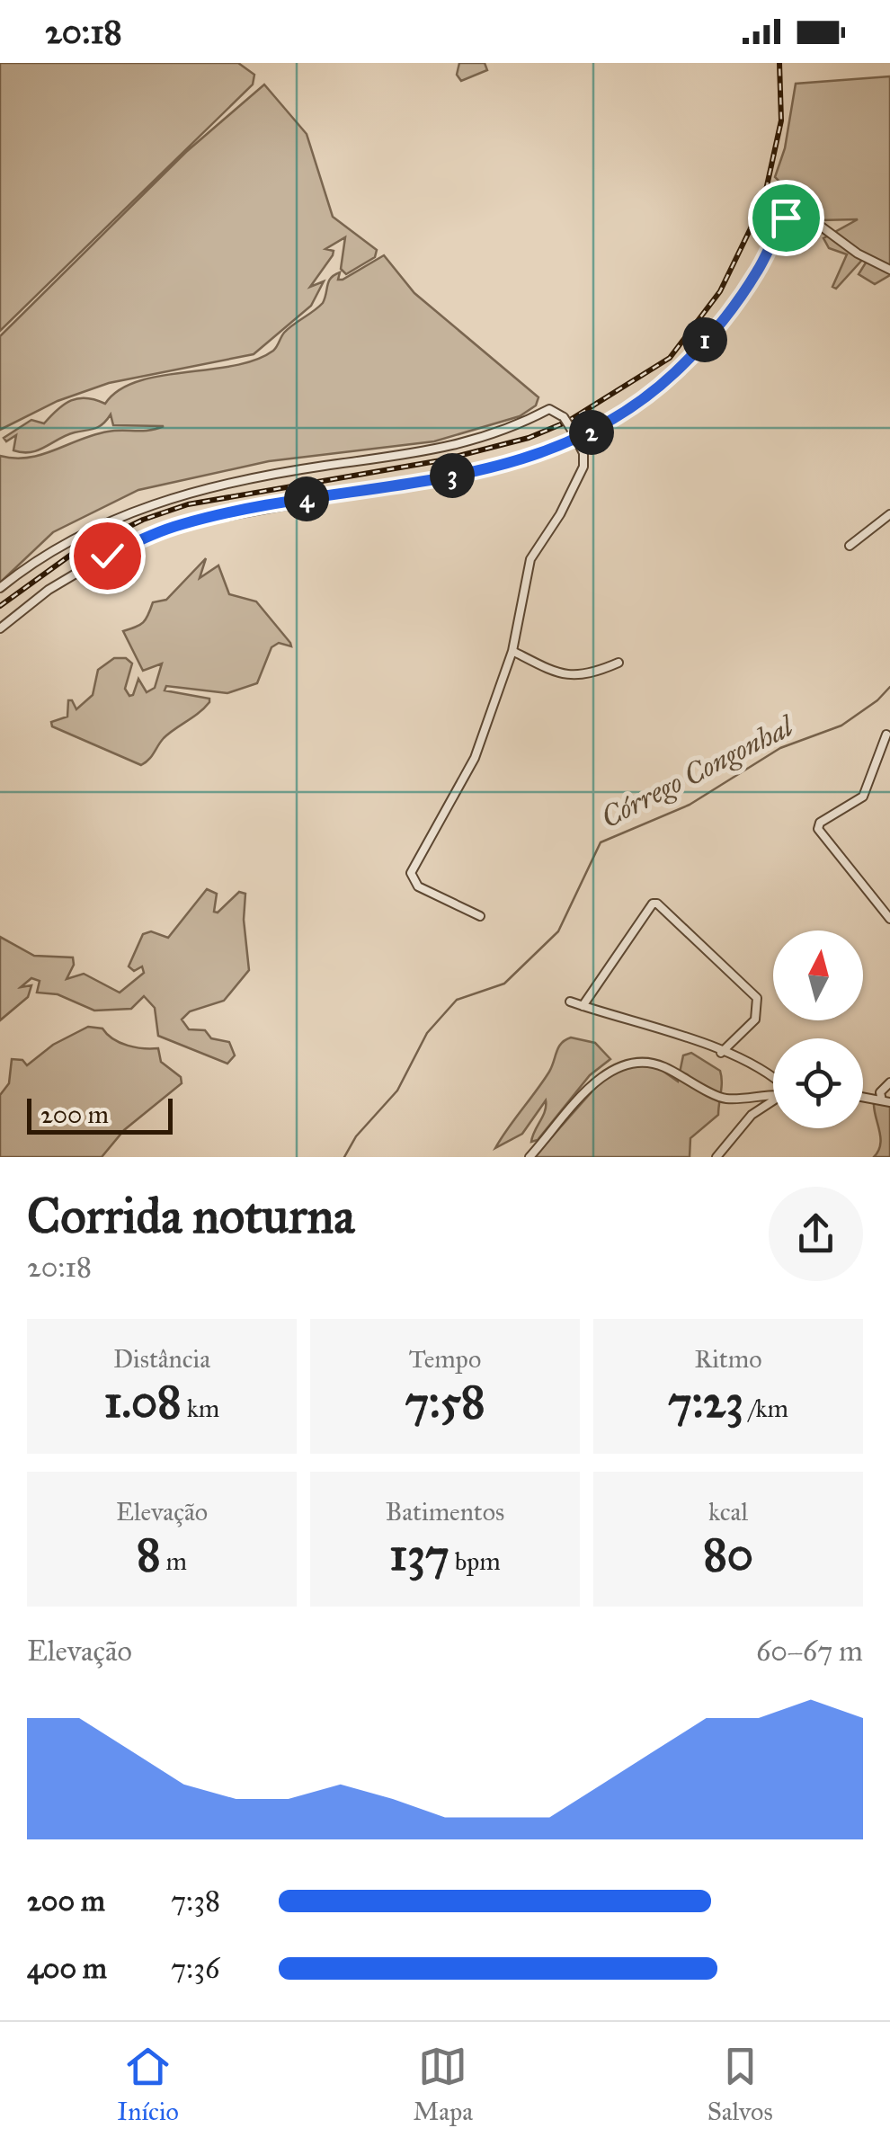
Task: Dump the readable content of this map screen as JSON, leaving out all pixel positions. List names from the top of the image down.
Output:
{
  "water": ["Córrego Congonhal"],
  "scale_bar": "200 m",
  "north": "top",
  "page": {
    "status": "20:18",
    "pins": [
      "1",
      "2",
      "3",
      "4"
    ],
    "scale": "200 m",
    "heading": ["Corrida noturna", "20:18"],
    "stats": [
      ["Distância", "1.08 km"],
      ["Tempo", "7:58"],
      ["Ritmo", "7:23 /km"],
      ["Elevação", "8 m"],
      ["Batimentos", "137 bpm"],
      ["kcal", "80"]
    ],
    "chart": ["Elevação", "60–67 m"],
    "list": [
      {
        "name": "200 m",
        "note": "7:38"
      },
      {
        "name": "400 m",
        "note": "7:36"
      }
    ],
    "tabs": ["Início", "Mapa", "Salvos"]
  }
}
